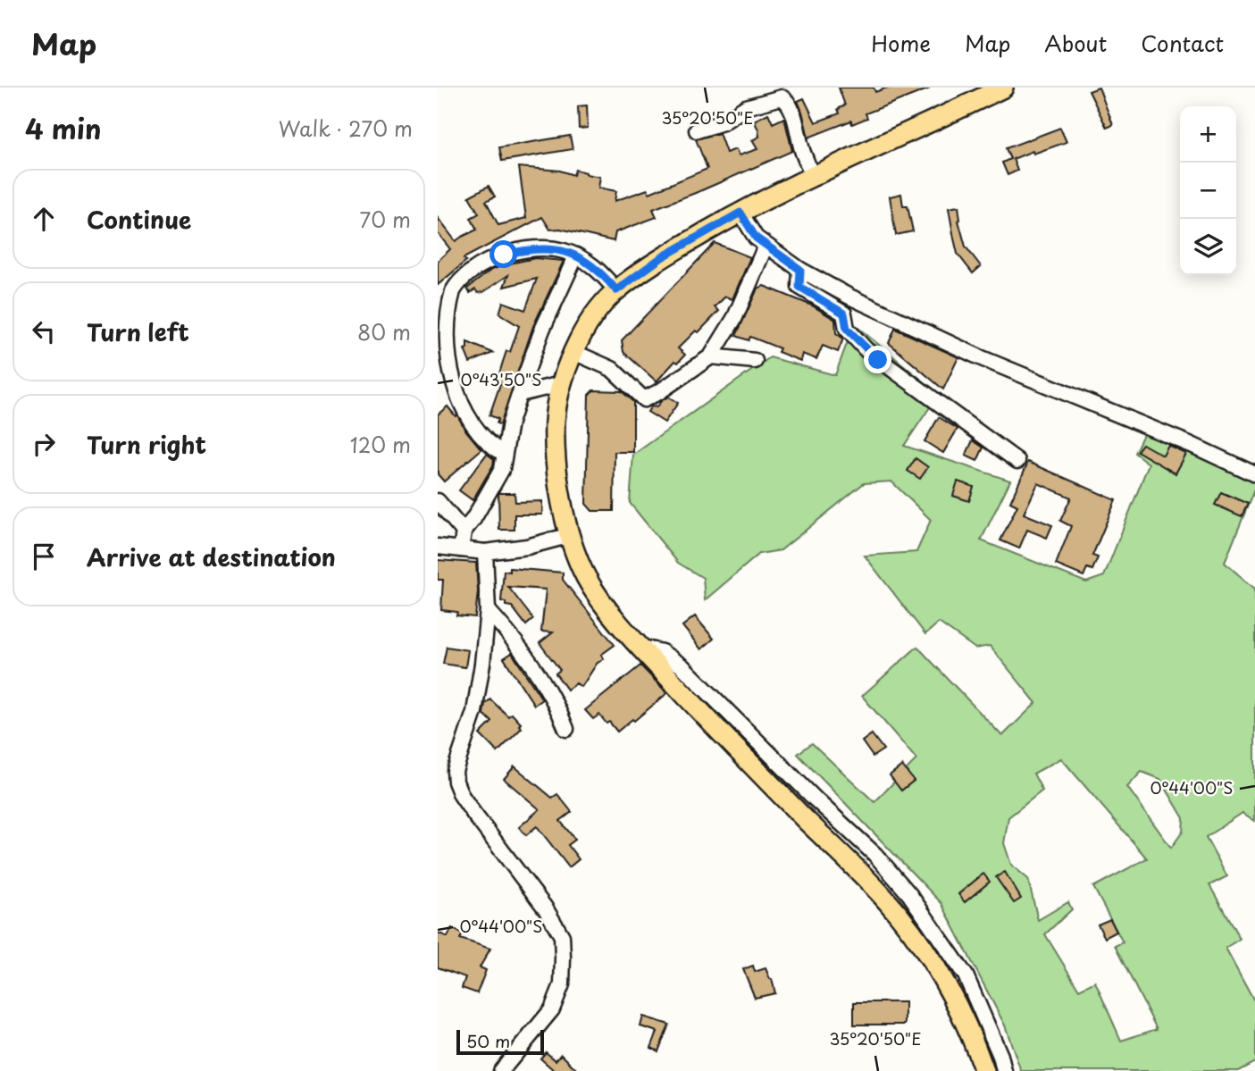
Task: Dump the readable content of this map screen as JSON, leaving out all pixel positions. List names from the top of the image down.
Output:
{
  "scale_bar": "50 m",
  "page": {
    "header": "Map",
    "nav": [
      "Home",
      "Map",
      "About",
      "Contact"
    ],
    "heading": ["4 min", "Walk · 270 m"],
    "map_buttons": ["+", "−"],
    "list": [
      ["Continue", "70 m"],
      ["Turn left", "80 m"],
      ["Turn right", "120 m"],
      "Arrive at destination"
    ],
    "scale": "50 m"
  },
  "coordinates": ["35°20'50\"E", "0°43'50\"S", "0°44'00\"S"]
}
